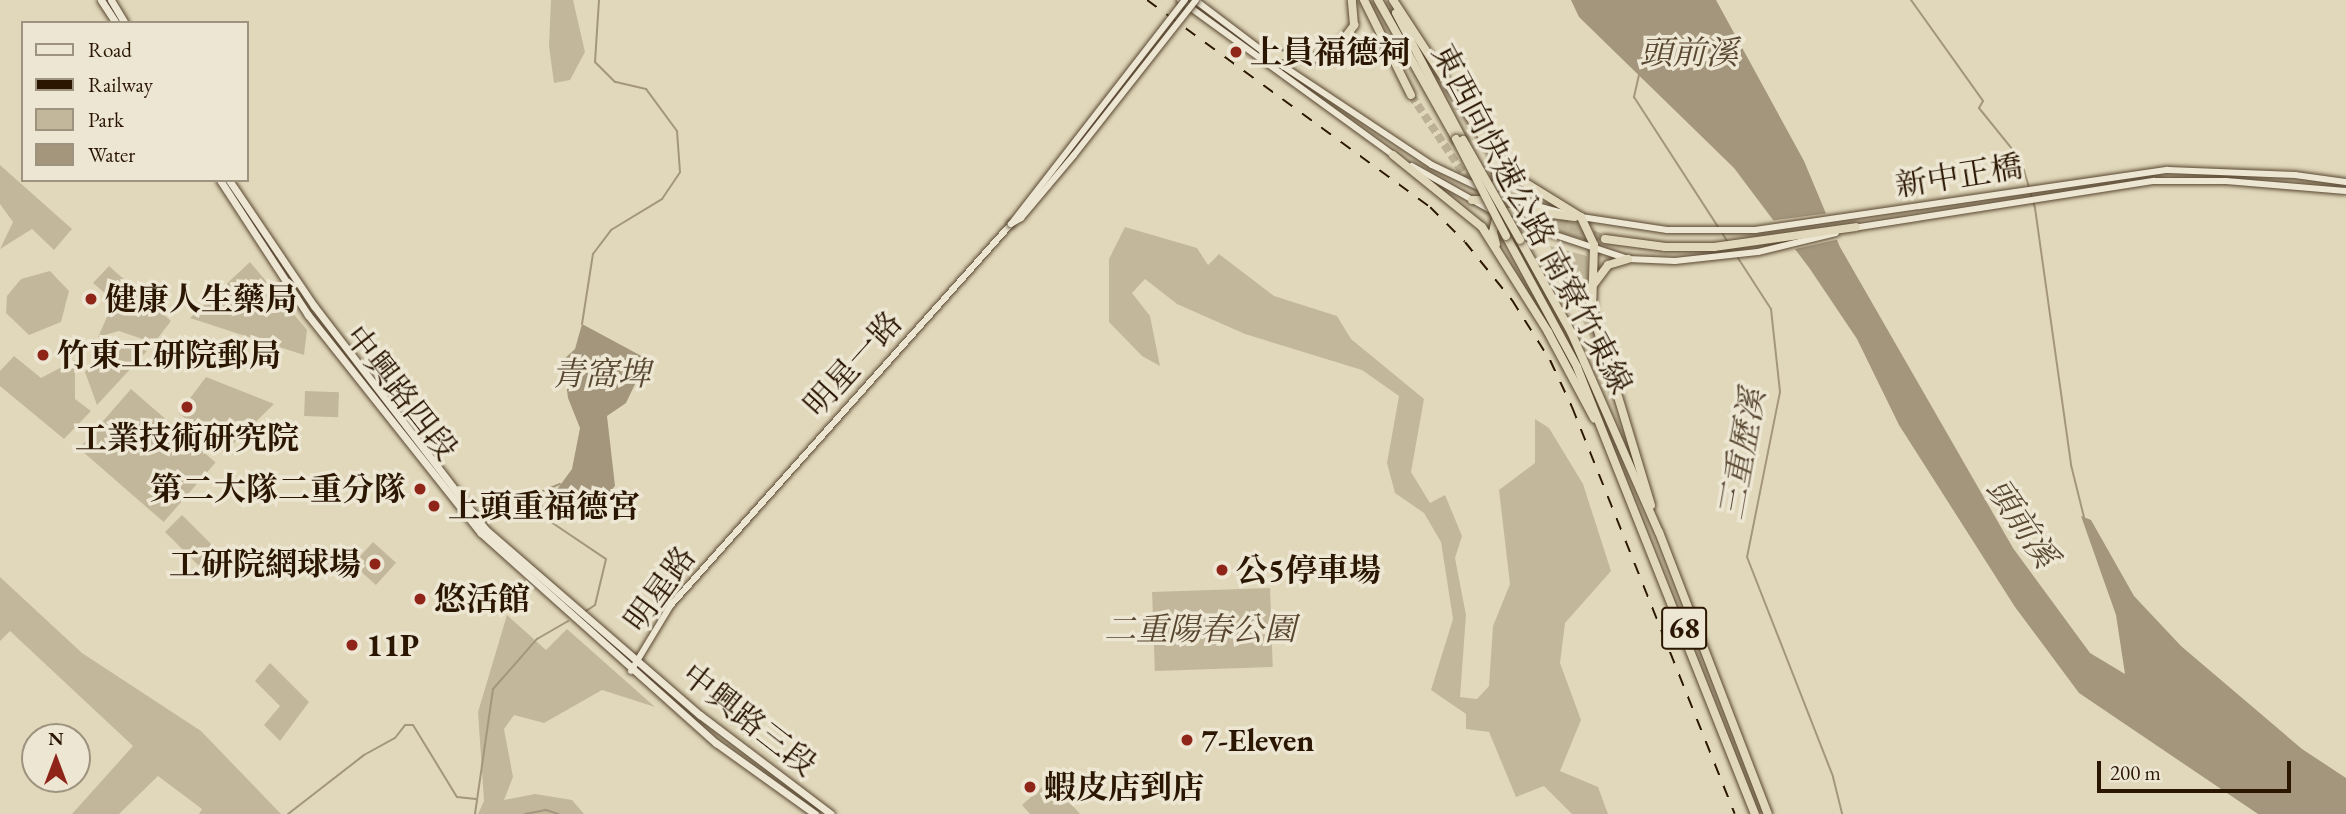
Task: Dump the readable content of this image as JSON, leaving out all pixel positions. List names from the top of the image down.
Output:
{
  "streets": {
    "highway": ["東西向快速公路 南寮竹東線", "68"],
    "main road": ["中興路四段", "中興路三段"],
    "street": ["新中正橋", "明星一路", "明星路"]
  },
  "crossings": [
    ["新中正橋", "明星一路"],
    ["明星一路", "明星路"],
    ["中興路四段", "明星路"],
    ["中興路四段", "中興路三段"],
    ["明星路", "中興路三段"]
  ],
  "water": ["頭前溪", "青窩埤", "三重歷溪"],
  "parks": ["二重陽春公園"],
  "places": [
    "上員福德祠",
    "健康人生藥局",
    "竹東工研院郵局",
    "工業技術研究院",
    "第二大隊二重分隊",
    "上頭重福德宮",
    "工研院網球場",
    "公5停車場",
    "悠活館",
    "11P",
    "7-Eleven",
    "蝦皮店到店"
  ],
  "legend": [
    "Road",
    "Railway",
    "Park",
    "Water"
  ],
  "scale_bar": "200 m",
  "north": "top"
}
